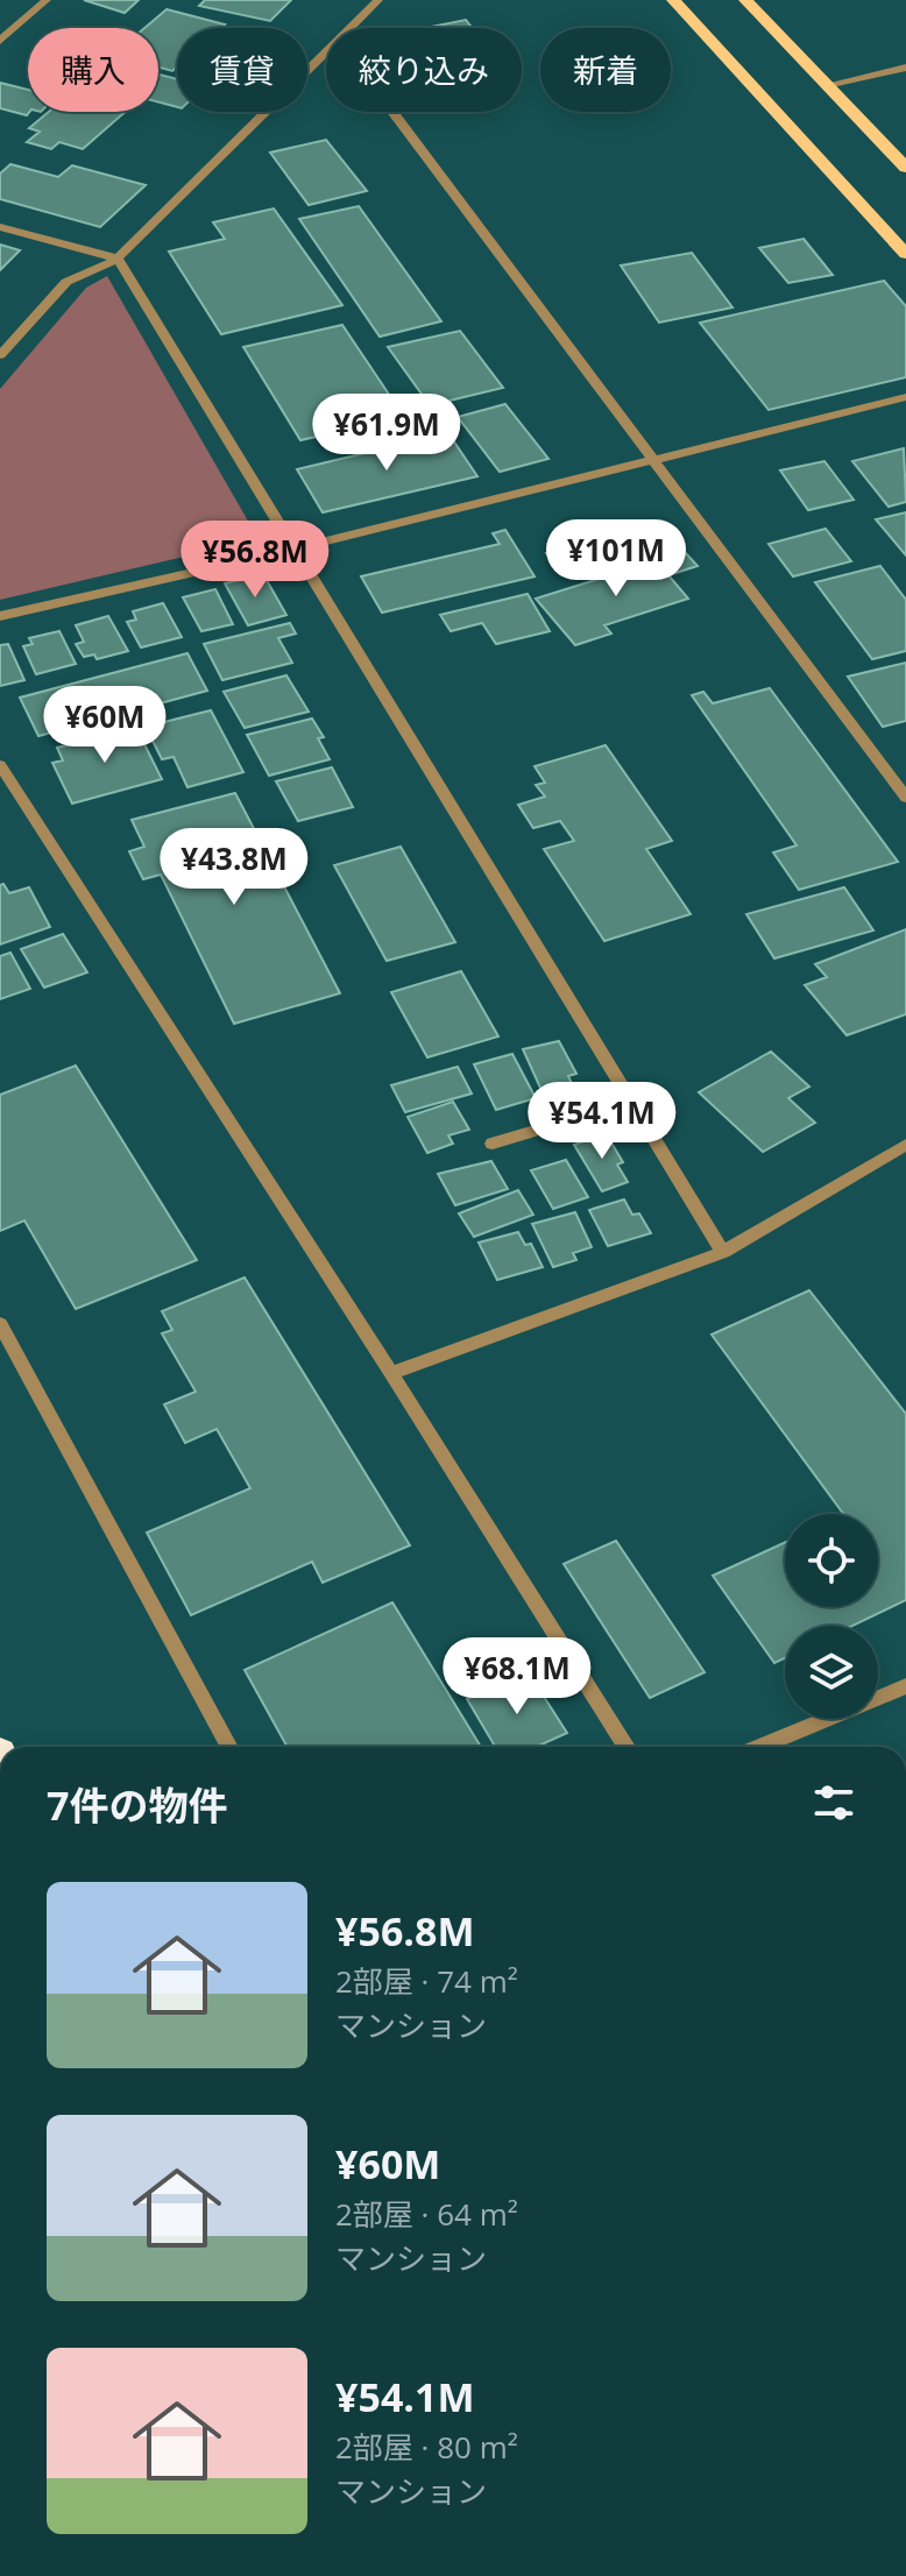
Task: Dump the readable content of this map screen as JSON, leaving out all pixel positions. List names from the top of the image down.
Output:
{
  "page": {
    "chip": [
      "購入",
      "賃貸",
      "絞り込み",
      "新着"
    ],
    "price": [
      "¥61.9M",
      "¥101M",
      "¥56.8M",
      "¥60M",
      "¥43.8M",
      "¥54.1M",
      "¥68.1M"
    ],
    "heading": "7件の物件",
    "list": [
      {
        "name": "¥56.8M",
        "note": "2部屋 · 74 m² · マンション"
      },
      {
        "name": "¥60M",
        "note": "2部屋 · 64 m² · マンション"
      },
      {
        "name": "¥54.1M",
        "note": "2部屋 · 80 m² · マンション"
      }
    ]
  }
}
